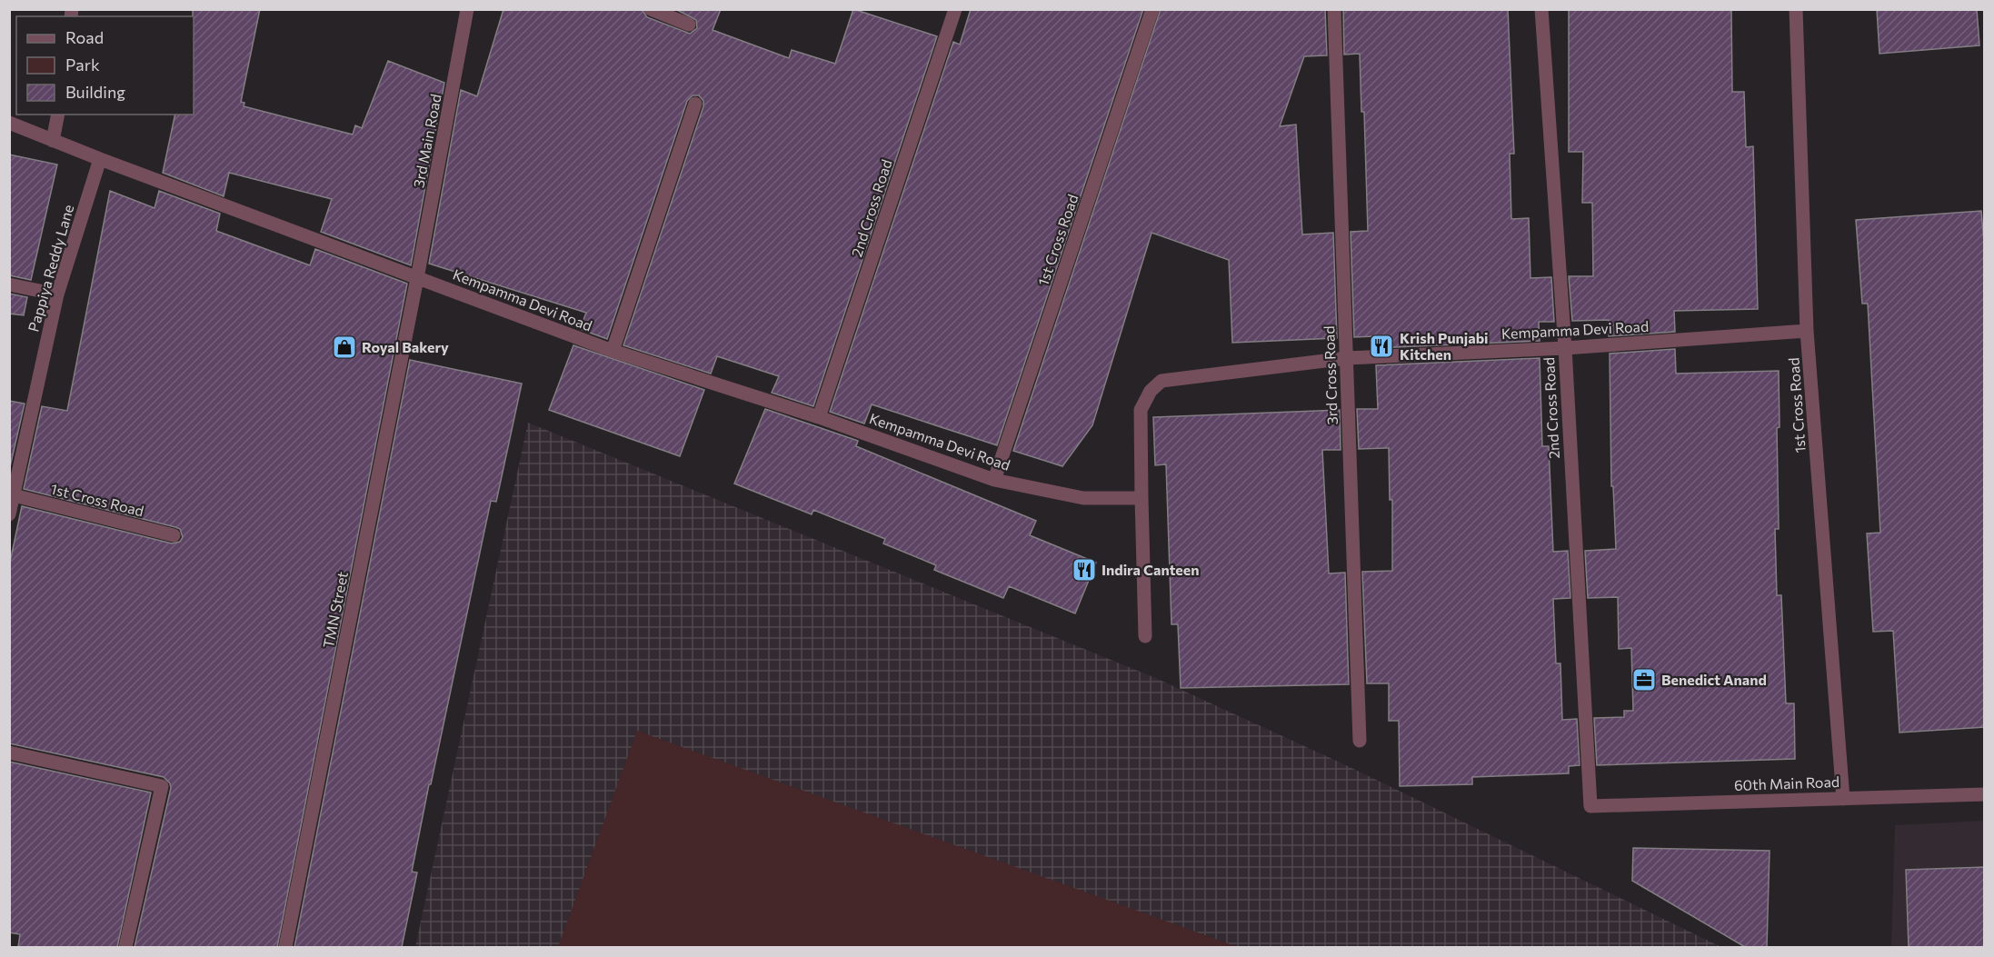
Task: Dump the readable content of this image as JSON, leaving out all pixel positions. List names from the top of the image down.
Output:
{
  "streets": {
    "street": [
      "3rd Main Road",
      "2nd Cross Road",
      "1st Cross Road",
      "Pappiya Reddy Lane",
      "Kempamma Devi Road",
      "3rd Cross Road",
      "TMN Street",
      "60th Main Road"
    ]
  },
  "crossings": [
    ["3rd Main Road", "Kempamma Devi Road"],
    ["3rd Main Road", "TMN Street"],
    ["2nd Cross Road", "Kempamma Devi Road"],
    ["2nd Cross Road", "60th Main Road"],
    ["1st Cross Road", "Pappiya Reddy Lane"],
    ["1st Cross Road", "Kempamma Devi Road"],
    ["1st Cross Road", "60th Main Road"],
    ["Pappiya Reddy Lane", "Kempamma Devi Road"],
    ["Kempamma Devi Road", "3rd Cross Road"],
    ["Kempamma Devi Road", "TMN Street"]
  ],
  "places": {
    "restaurant": ["Krish Punjabi Kitchen", "Indira Canteen"],
    "shop": ["Royal Bakery"],
    "office": ["Benedict Anand"]
  },
  "legend": ["Road", "Park", "Building"]
}
